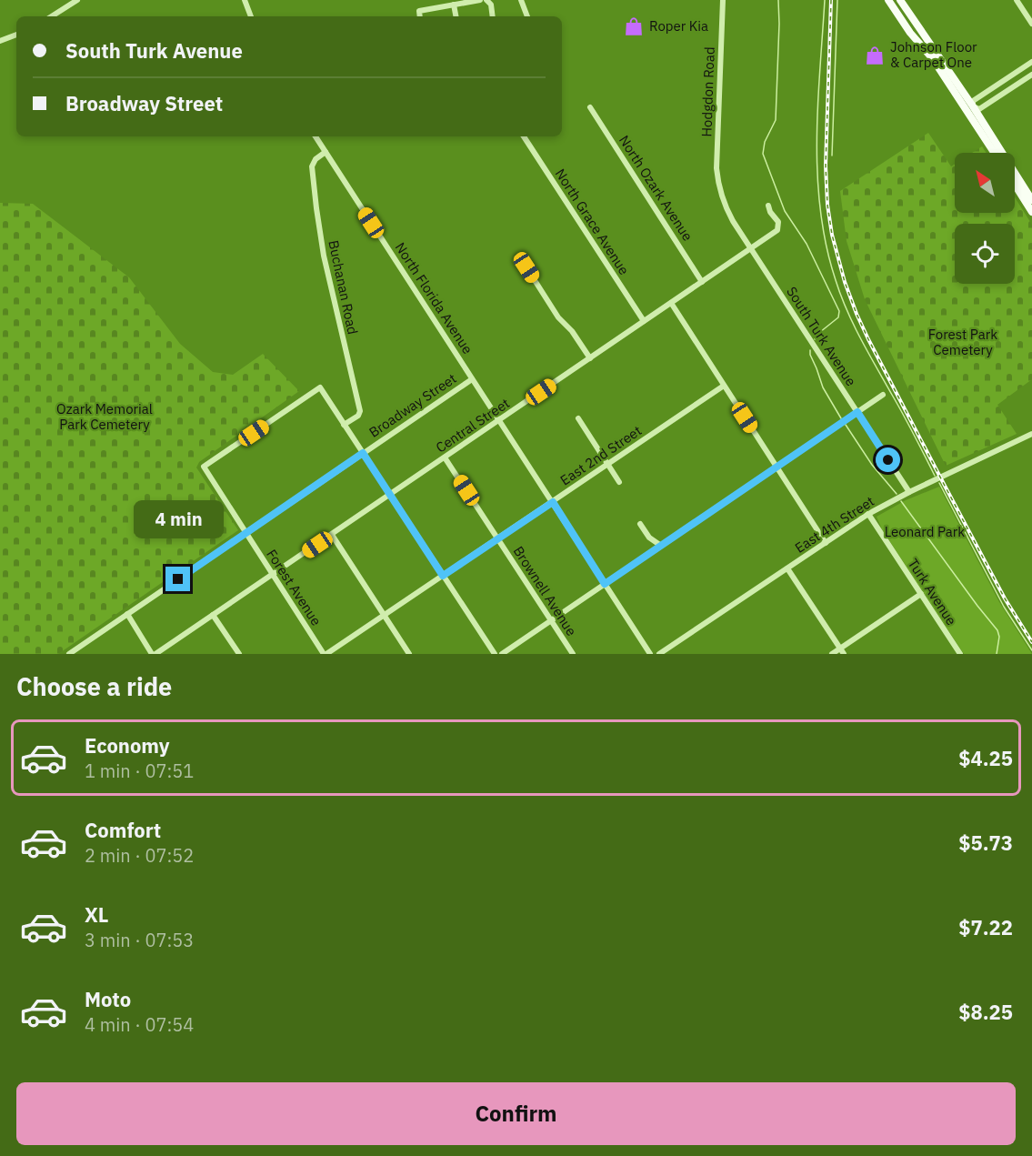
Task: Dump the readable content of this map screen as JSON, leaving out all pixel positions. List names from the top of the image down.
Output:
{
  "streets": {
    "street": [
      "Hodgdon Road",
      "North Ozark Avenue",
      "North Grace Avenue",
      "Buchanan Road",
      "North Florida Avenue",
      "South Turk Avenue",
      "Broadway Street",
      "Central Street",
      "East 2nd Street",
      "East 4th Street",
      "Forest Avenue",
      "Brownell Avenue",
      "Turk Avenue"
    ]
  },
  "crossings": [
    ["Hodgdon Road", "South Turk Avenue"],
    ["Hodgdon Road", "Central Street"],
    ["North Ozark Avenue", "Central Street"],
    ["North Grace Avenue", "Central Street"],
    ["Buchanan Road", "Forest Avenue"],
    ["North Florida Avenue", "Broadway Street"],
    ["North Florida Avenue", "Central Street"],
    ["North Florida Avenue", "East 2nd Street"],
    ["South Turk Avenue", "Central Street"],
    ["South Turk Avenue", "East 4th Street"],
    ["Broadway Street", "Forest Avenue"],
    ["Central Street", "Forest Avenue"],
    ["Central Street", "Brownell Avenue"],
    ["East 2nd Street", "Forest Avenue"],
    ["East 2nd Street", "Brownell Avenue"],
    ["East 4th Street", "Turk Avenue"]
  ],
  "parks": ["Forest Park Cemetery", "Ozark Memorial Park Cemetery", "Leonard Park"],
  "places": {
    "shop": ["Roper Kia", "Johnson Floor & Carpet One"]
  },
  "north": "top left",
  "page": {
    "banner": ["South Turk Avenue", "Broadway Street"],
    "bubble": "4 min",
    "heading": "Choose a ride",
    "list": [
      {
        "name": "Economy",
        "note": "1 min · 07:51",
        "value": "$4.25"
      },
      {
        "name": "Comfort",
        "note": "2 min · 07:52",
        "value": "$5.73"
      },
      {
        "name": "XL",
        "note": "3 min · 07:53",
        "value": "$7.22"
      },
      {
        "name": "Moto",
        "note": "4 min · 07:54",
        "value": "$8.25"
      }
    ],
    "buttons": "Confirm"
  }
}
